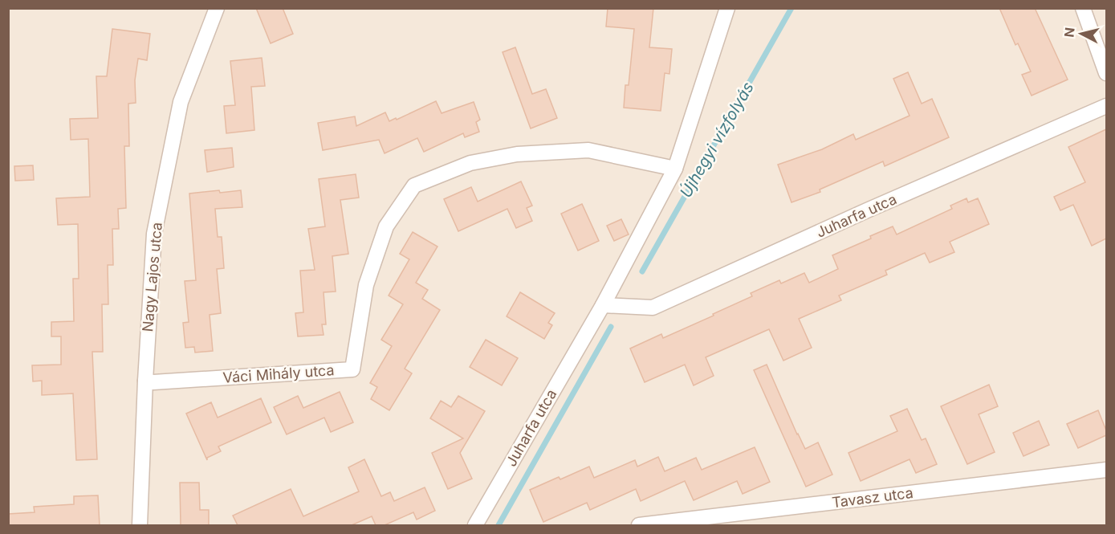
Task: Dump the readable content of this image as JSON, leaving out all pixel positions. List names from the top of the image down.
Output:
{
  "streets": {
    "street": [
      "Juharfa utca",
      "Nagy Lajos utca",
      "Váci Mihály utca",
      "Tavasz utca"
    ]
  },
  "crossings": [
    ["Juharfa utca", "Váci Mihály utca"],
    ["Nagy Lajos utca", "Váci Mihály utca"]
  ],
  "water": ["Újhegyi vízfolyás"],
  "north": "left"
}
